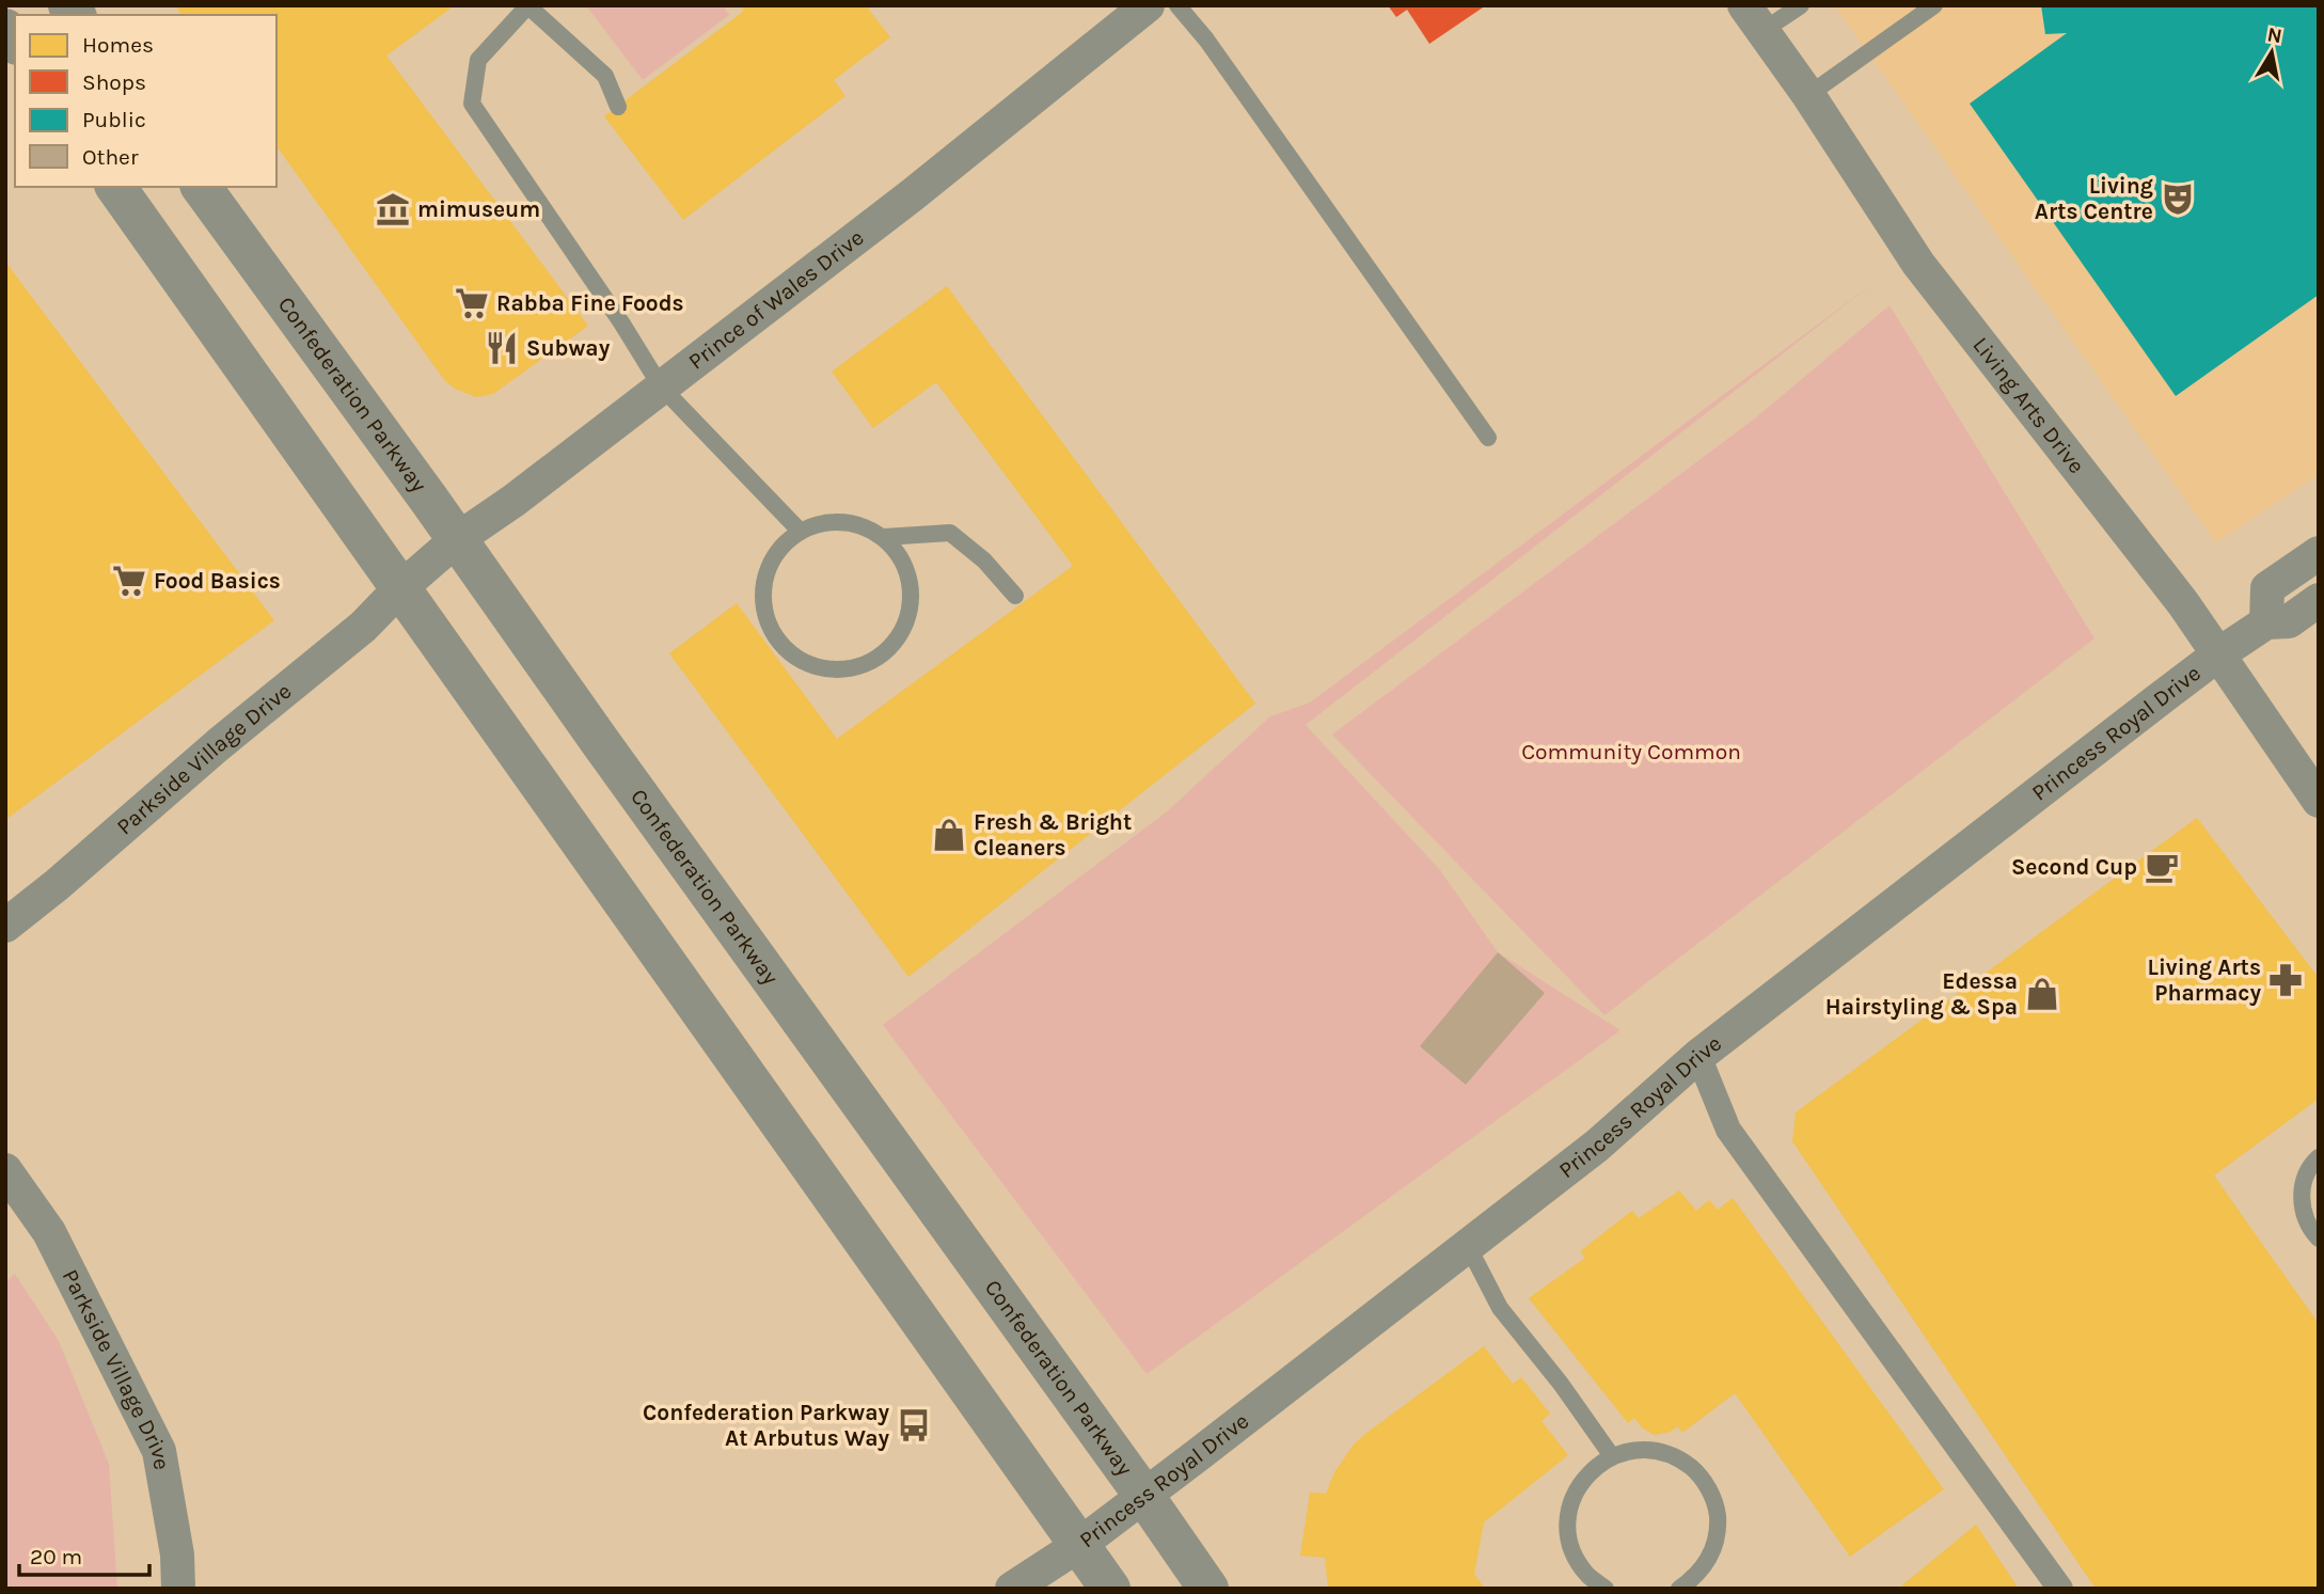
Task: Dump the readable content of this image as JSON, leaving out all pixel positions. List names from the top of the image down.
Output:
{
  "streets": {
    "street": [
      "Prince of Wales Drive",
      "Confederation Parkway",
      "Living Arts Drive",
      "Princess Royal Drive",
      "Parkside Village Drive"
    ]
  },
  "crossings": [
    ["Prince of Wales Drive", "Confederation Parkway"],
    ["Prince of Wales Drive", "Parkside Village Drive"],
    ["Confederation Parkway", "Princess Royal Drive"],
    ["Living Arts Drive", "Princess Royal Drive"]
  ],
  "parks": ["Community Common"],
  "places": {
    "theatre": ["Living Arts Centre"],
    "museum": ["mimuseum"],
    "supermarket": ["Rabba Fine Foods", "Food Basics"],
    "restaurant": ["Subway"],
    "shop": ["Fresh & Bright Cleaners", "Edessa Hairstyling & Spa"],
    "cafe": ["Second Cup"],
    "pharmacy": ["Living Arts Pharmacy"],
    "bus stop": ["Confederation Parkway At Arbutus Way"]
  },
  "legend": [
    "Homes",
    "Shops",
    "Public",
    "Other"
  ],
  "scale_bar": "20 m",
  "north": "top"
}
